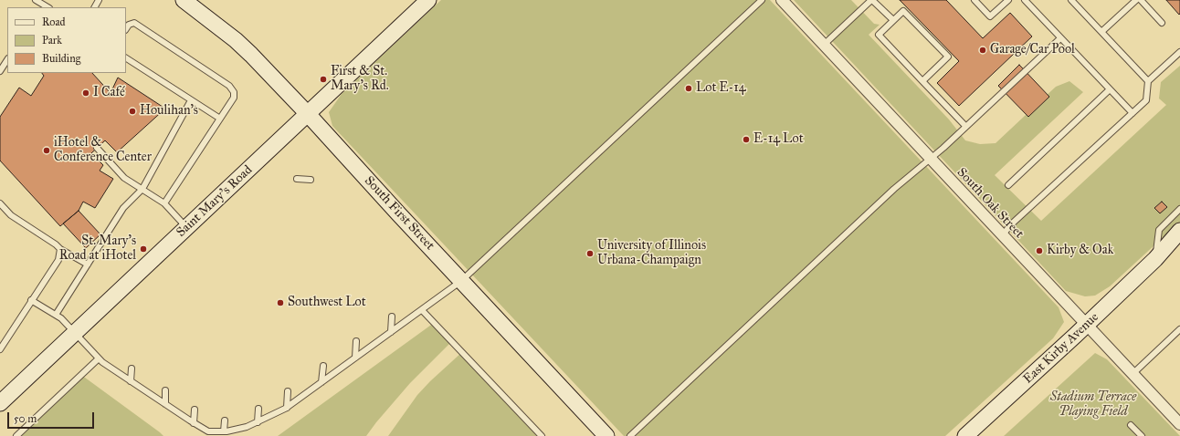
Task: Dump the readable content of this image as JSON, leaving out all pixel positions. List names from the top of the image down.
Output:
{
  "streets": {
    "main road": ["Saint Mary's Road", "South First Street", "East Kirby Avenue"],
    "street": ["South Oak Street"]
  },
  "crossings": [
    ["Saint Mary's Road", "South First Street"],
    ["South Oak Street", "East Kirby Avenue"]
  ],
  "parks": ["Stadium Terrace Playing Field"],
  "places": [
    "Garage/Car Pool",
    "First & St. Mary's Rd.",
    "Lot E-14",
    "I Café",
    "Houlihan's",
    "E-14 Lot",
    "iHotel & Conference Center",
    "St. Mary's Road at iHotel",
    "Kirby & Oak",
    "University of Illinois Urbana-Champaign",
    "Southwest Lot"
  ],
  "legend": ["Road", "Park", "Building"],
  "scale_bar": "50 m"
}
